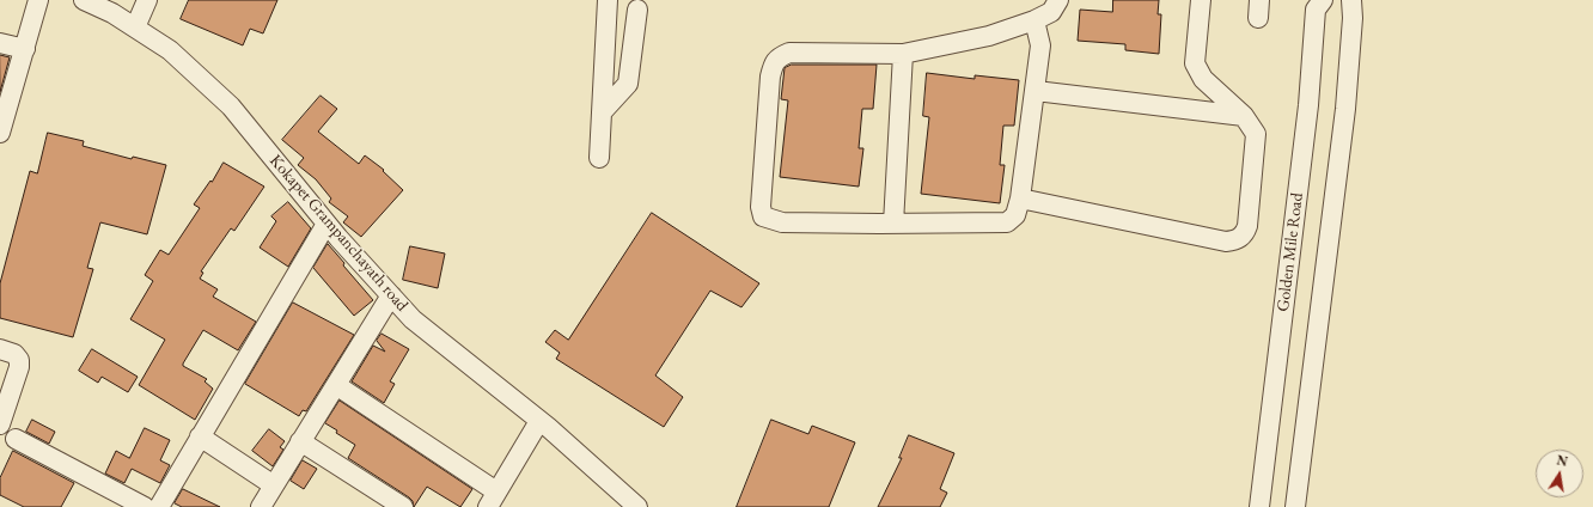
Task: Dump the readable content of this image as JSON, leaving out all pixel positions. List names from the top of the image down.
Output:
{
  "streets": {
    "street": ["Kokapet Grampanchayath road", "Golden Mile Road"]
  },
  "north": "top"
}
